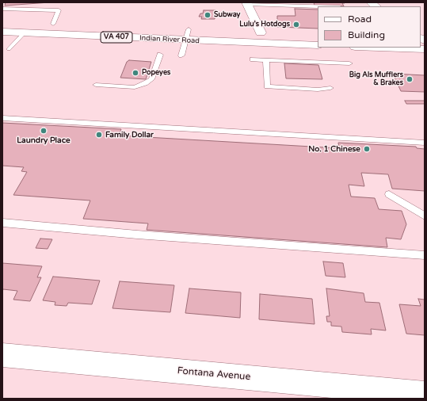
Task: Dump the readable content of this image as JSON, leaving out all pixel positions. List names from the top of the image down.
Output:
{
  "streets": {
    "main road": ["VA 407", "Indian River Road", "Fontana Avenue"]
  },
  "places": [
    "Subway",
    "Lulu's Hotdogs",
    "Popeyes",
    "Big Als Mufflers & Brakes",
    "Laundry Place",
    "Family Dollar",
    "No. 1 Chinese"
  ],
  "legend": ["Road", "Building"]
}
